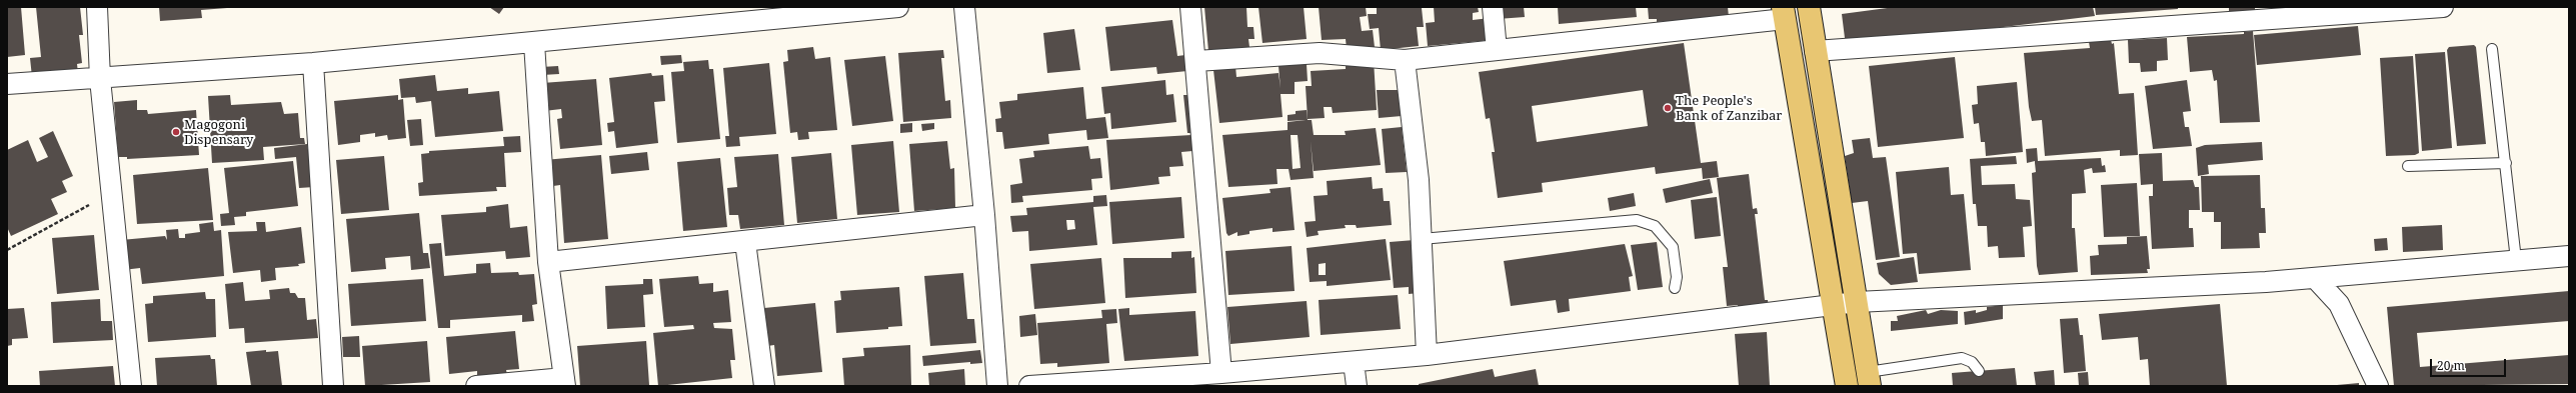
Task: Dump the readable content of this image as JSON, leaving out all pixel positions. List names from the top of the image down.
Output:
{
  "places": ["The People's Bank of Zanzibar", "Magogoni Dispensary"],
  "scale_bar": "20 m"
}
